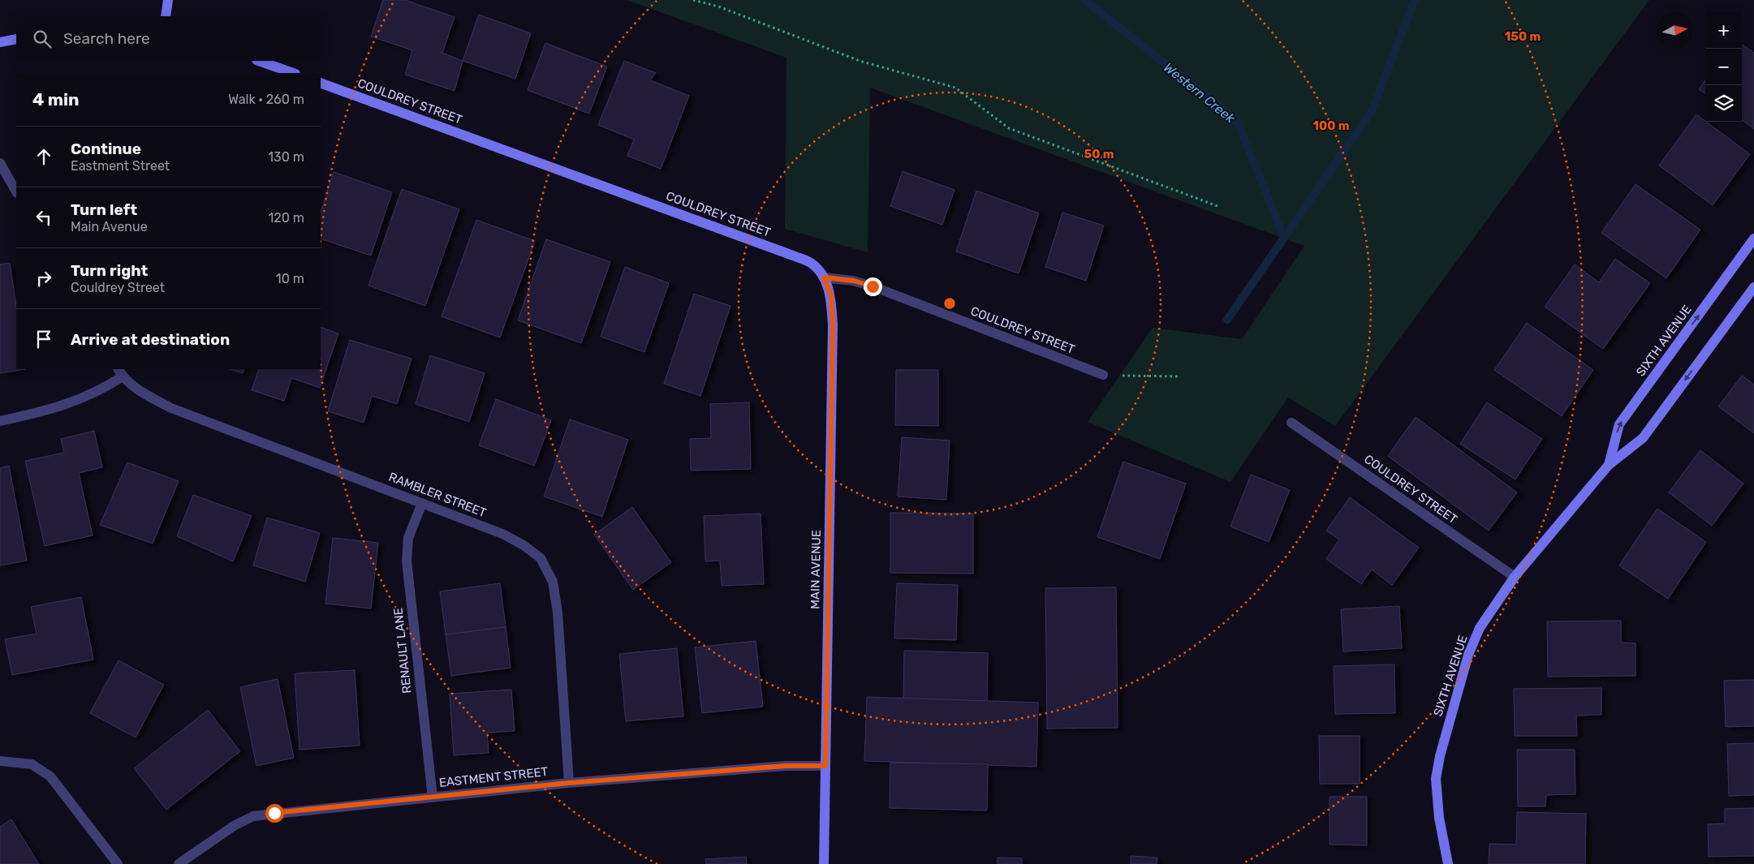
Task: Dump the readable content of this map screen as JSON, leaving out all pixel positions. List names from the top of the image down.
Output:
{
  "streets": {
    "street": [
      "COULDREY STREET",
      "SIXTH AVENUE",
      "RAMBLER STREET",
      "MAIN AVENUE",
      "RENAULT LANE",
      "EASTMENT STREET"
    ]
  },
  "crossings": [
    ["COULDREY STREET", "SIXTH AVENUE"],
    ["COULDREY STREET", "MAIN AVENUE"],
    ["RAMBLER STREET", "RENAULT LANE"],
    ["RAMBLER STREET", "EASTMENT STREET"],
    ["MAIN AVENUE", "EASTMENT STREET"],
    ["RENAULT LANE", "EASTMENT STREET"]
  ],
  "water": ["Western Creek"],
  "north": "right",
  "page": {
    "map_buttons": ["+", "−"],
    "search": "Search here",
    "heading": ["4 min", "Walk · 260 m"],
    "list": [
      ["Continue", "Eastment Street", "130 m"],
      ["Turn left", "Main Avenue", "120 m"],
      ["Turn right", "Couldrey Street", "10 m"],
      "Arrive at destination"
    ]
  },
  "rings": ["150 m", "100 m", "50 m"]
}
